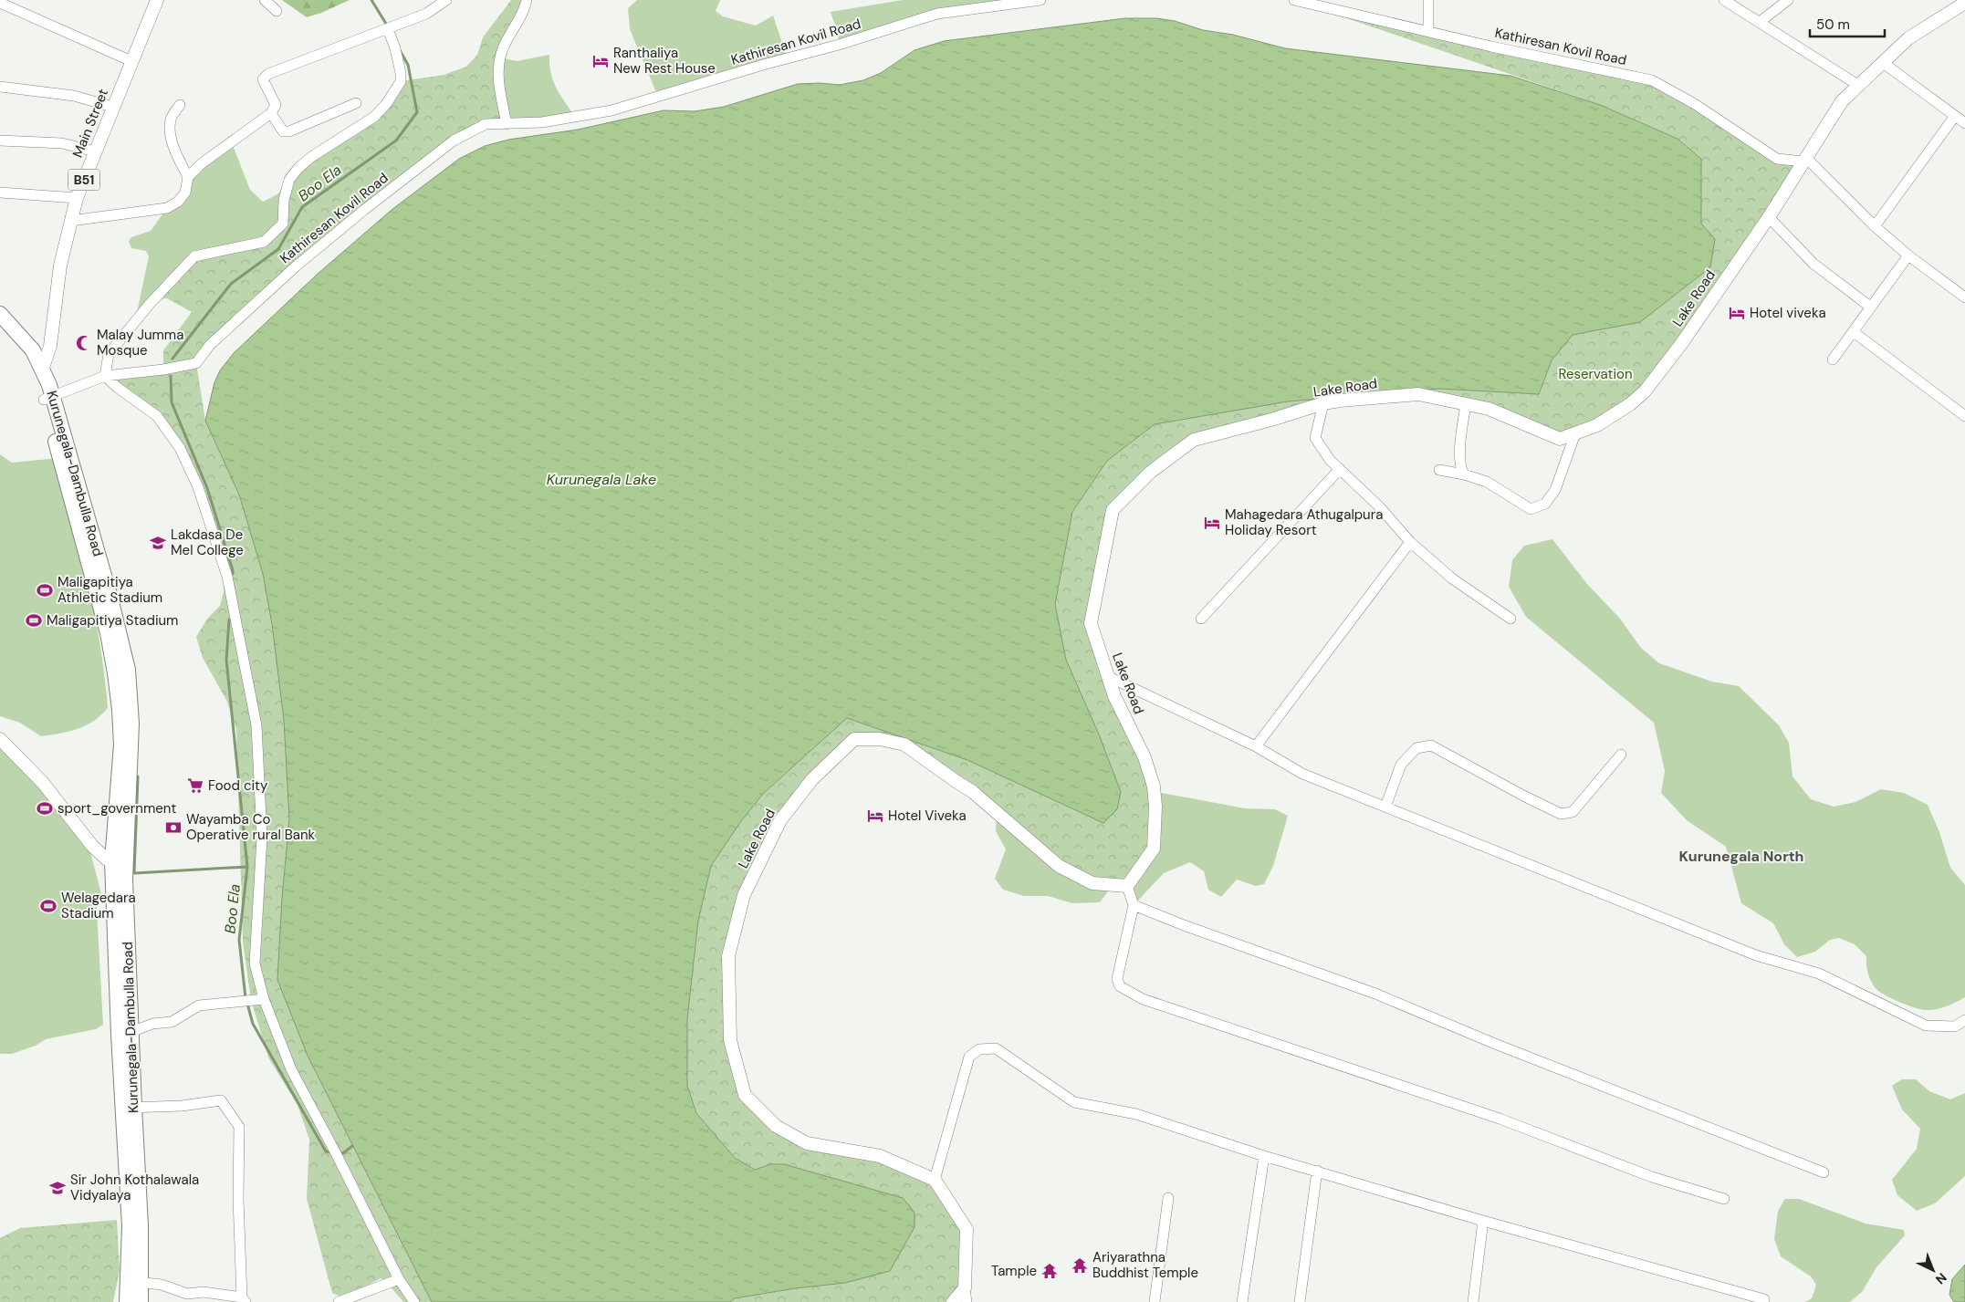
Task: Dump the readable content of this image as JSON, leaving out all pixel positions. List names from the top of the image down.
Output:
{
  "streets": {
    "highway": ["Kurunegala-Dambulla Road"],
    "main road": ["Main Street", "B51", "Lake Road"],
    "street": ["Kathiresan Kovil Road"]
  },
  "crossings": [
    ["Kathiresan Kovil Road", "Lake Road"],
    ["Main Street", "Kurunegala-Dambulla Road"]
  ],
  "districts": ["Kurunegala North"],
  "water": ["Boo Ela", "Kurunegala Lake"],
  "parks": ["Reservation"],
  "places": {
    "hotel": [
      "Ranthaliya New Rest House",
      "Hotel viveka",
      "Mahagedara Athugalpura Holiday Resort",
      "Hotel Viveka"
    ],
    "mosque": ["Malay Jumma Mosque"],
    "school or university": ["Lakdasa De Mel College", "Sir John Kothalawala Vidyalaya"],
    "sports": [
      "Maligapitiya Athletic Stadium",
      "Maligapitiya Stadium",
      "sport_government",
      "Welagedara Stadium"
    ],
    "supermarket": ["Food city"],
    "bank": ["Wayamba Co Operative rural Bank"],
    "temple": ["Ariyarathna Buddhist Temple", "Tample"]
  },
  "scale_bar": "50 m",
  "north": "bottom right"
}
